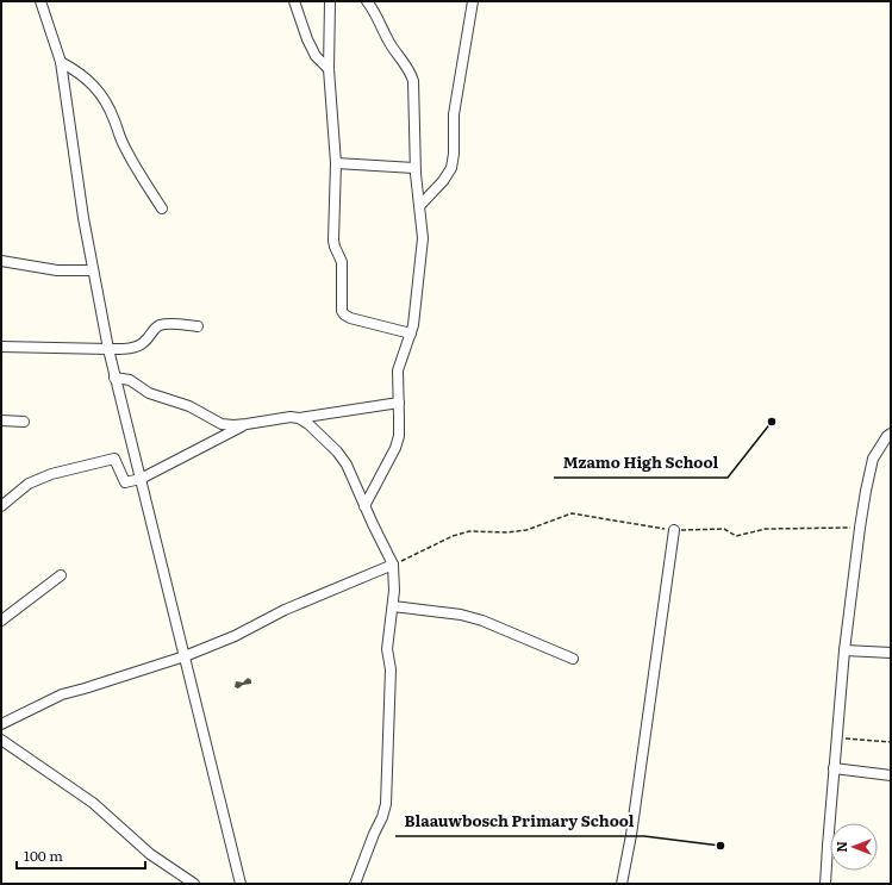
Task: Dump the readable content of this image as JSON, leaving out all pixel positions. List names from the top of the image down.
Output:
{
  "places": ["Mzamo High School", "Blaauwbosch Primary School"],
  "scale_bar": "100 m",
  "north": "left"
}
